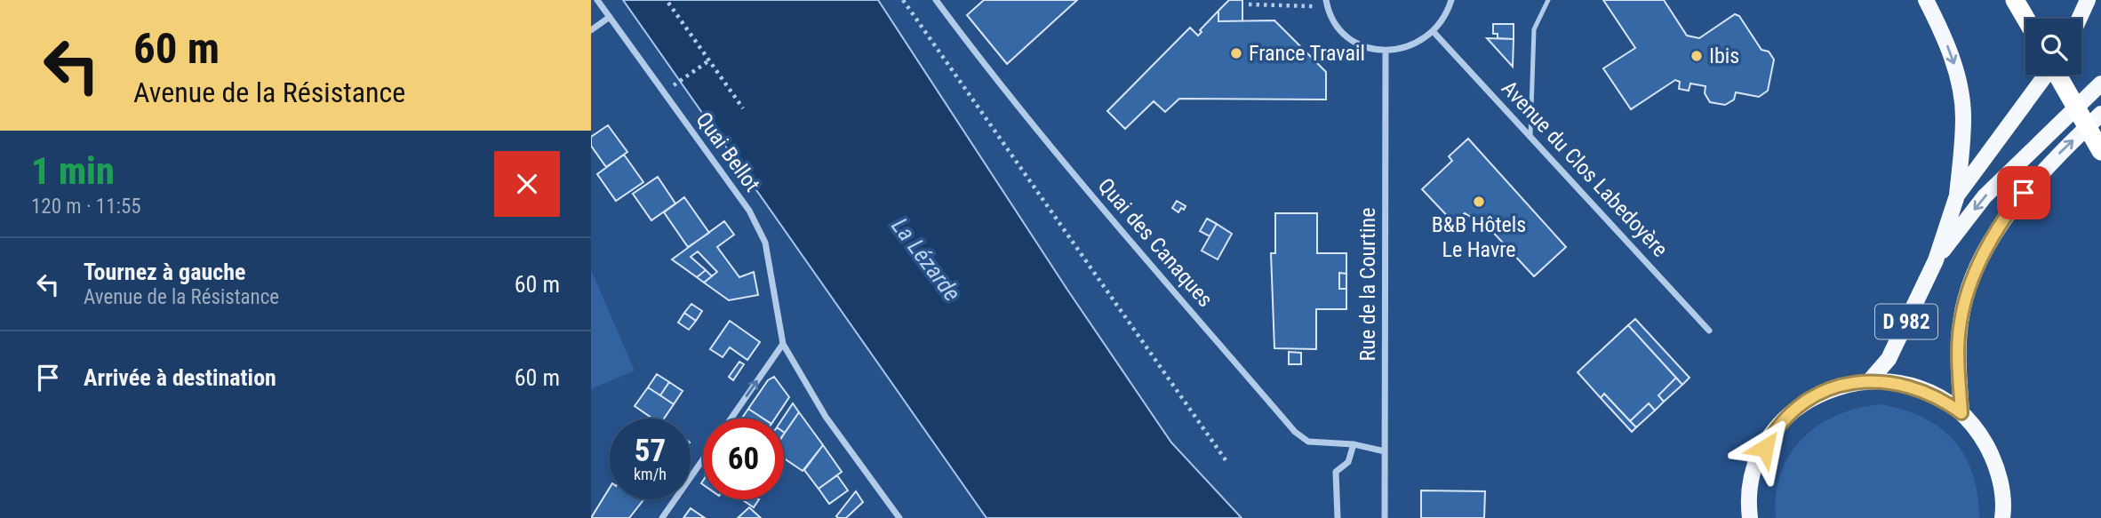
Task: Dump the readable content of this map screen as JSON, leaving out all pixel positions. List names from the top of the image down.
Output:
{
  "streets": {
    "main road": ["D 982"],
    "street": [
      "Quai Bellot",
      "Avenue du Clos Labedoyère",
      "Quai des Canaques",
      "Rue de la Courtine"
    ]
  },
  "crossings": [
    ["Quai des Canaques", "Rue de la Courtine"]
  ],
  "water": ["La Lézarde"],
  "places": ["France Travail", "Ibis", "B&B Hôtels Le Havre"],
  "page": {
    "turn": ["60 m", "Avenue de la Résistance"],
    "heading": ["1 min", "120 m · 11:55"],
    "list": [
      {
        "name": "Tournez à gauche",
        "note": "Avenue de la Résistance",
        "value": "60 m"
      },
      {
        "name": "Arrivée à destination",
        "value": "60 m"
      }
    ],
    "speed": "57 km/h",
    "limit": "60"
  }
}
